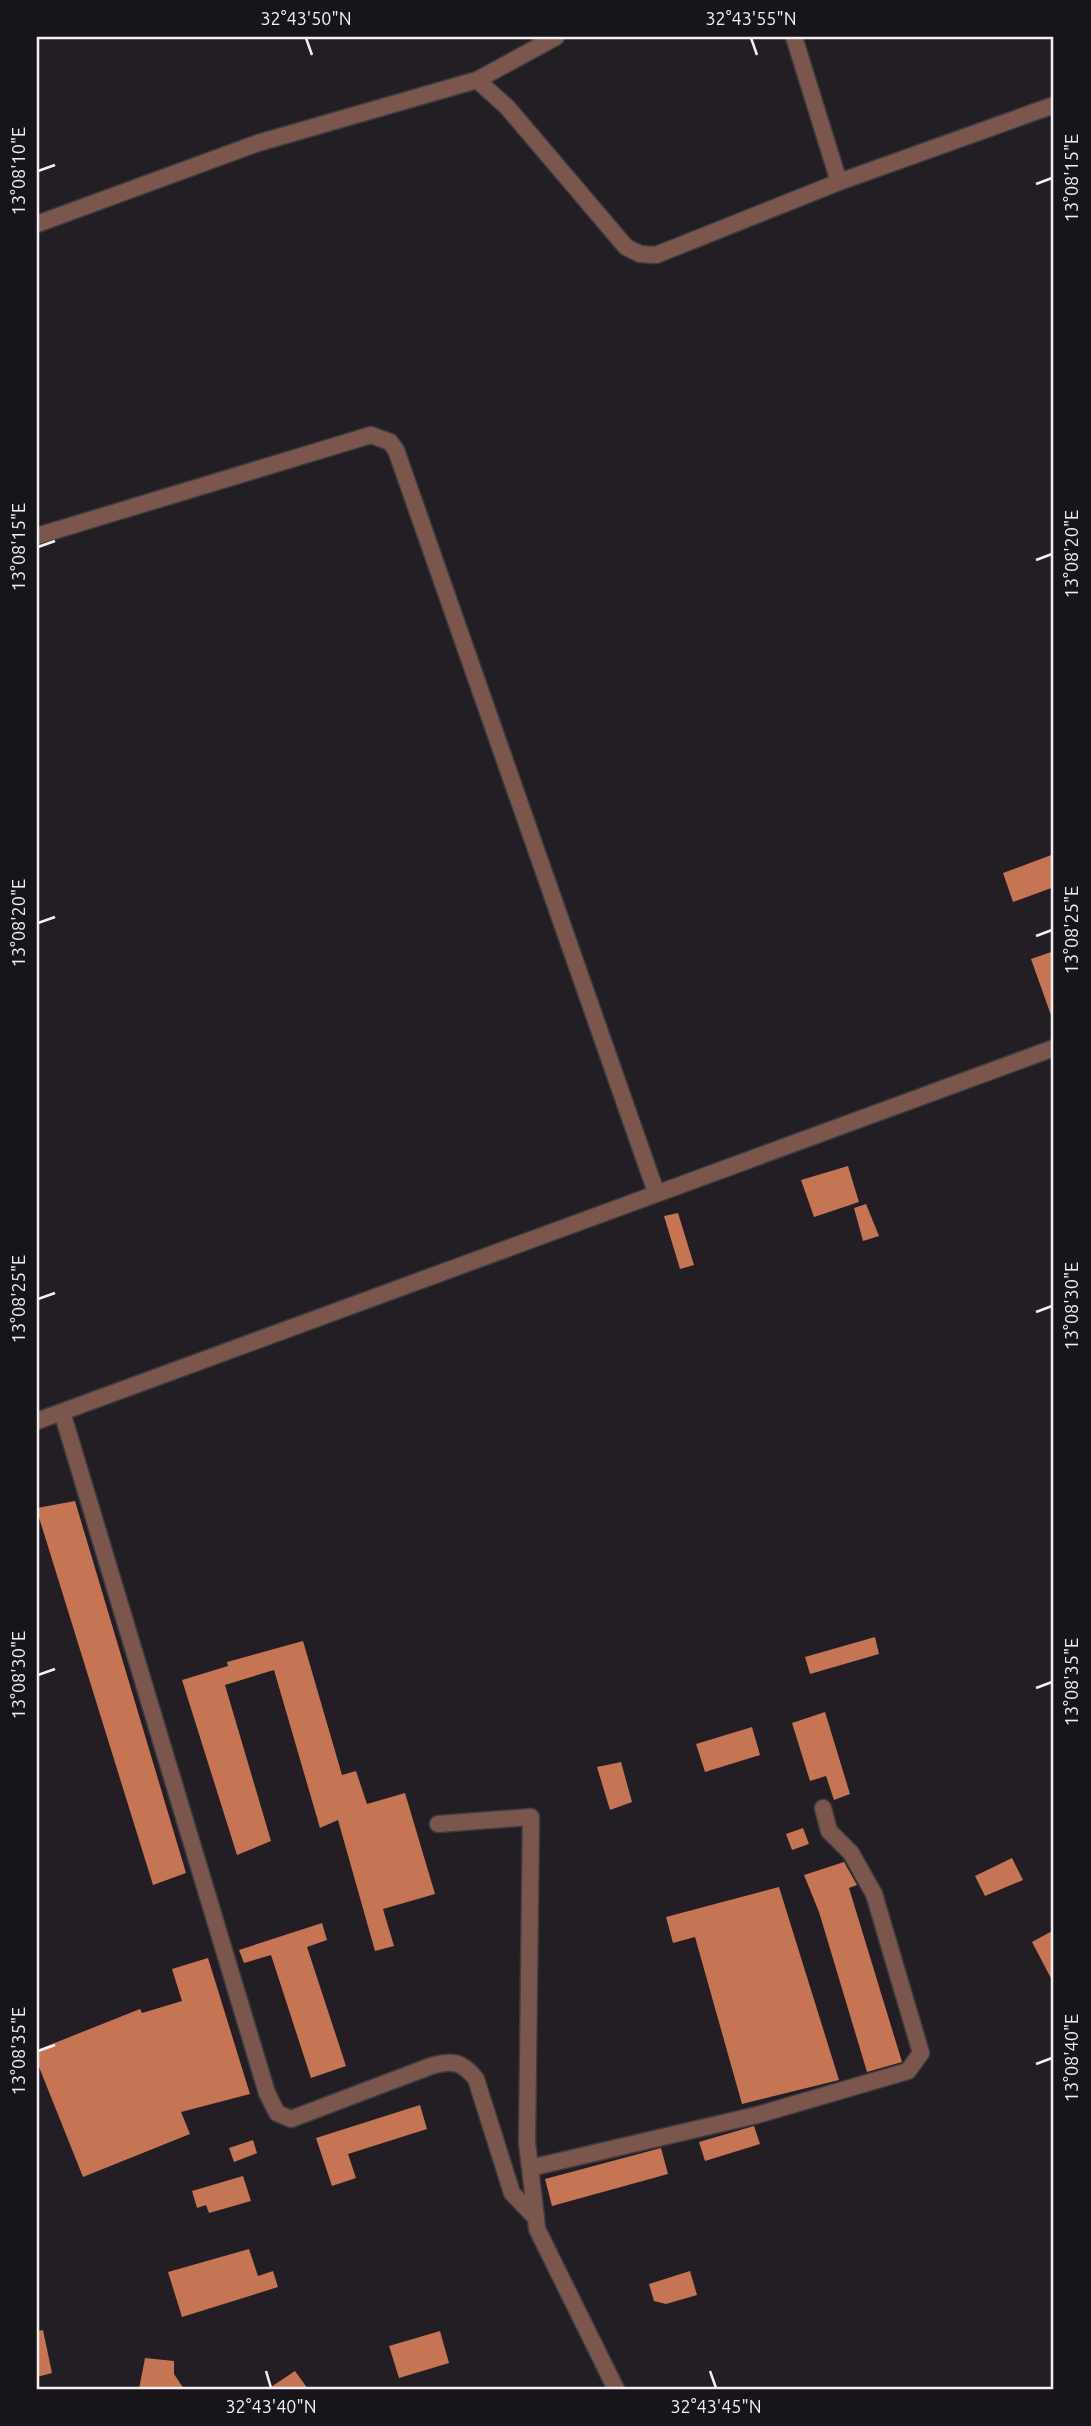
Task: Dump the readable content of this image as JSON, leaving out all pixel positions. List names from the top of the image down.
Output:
{
  "coordinates": [
    "32°43'50\"N",
    "32°43'55\"N",
    "13°08'10\"E",
    "13°08'15\"E",
    "13°08'20\"E",
    "13°08'25\"E",
    "13°08'30\"E",
    "13°08'35\"E",
    "13°08'40\"E",
    "32°43'40\"N",
    "32°43'45\"N"
  ]
}
